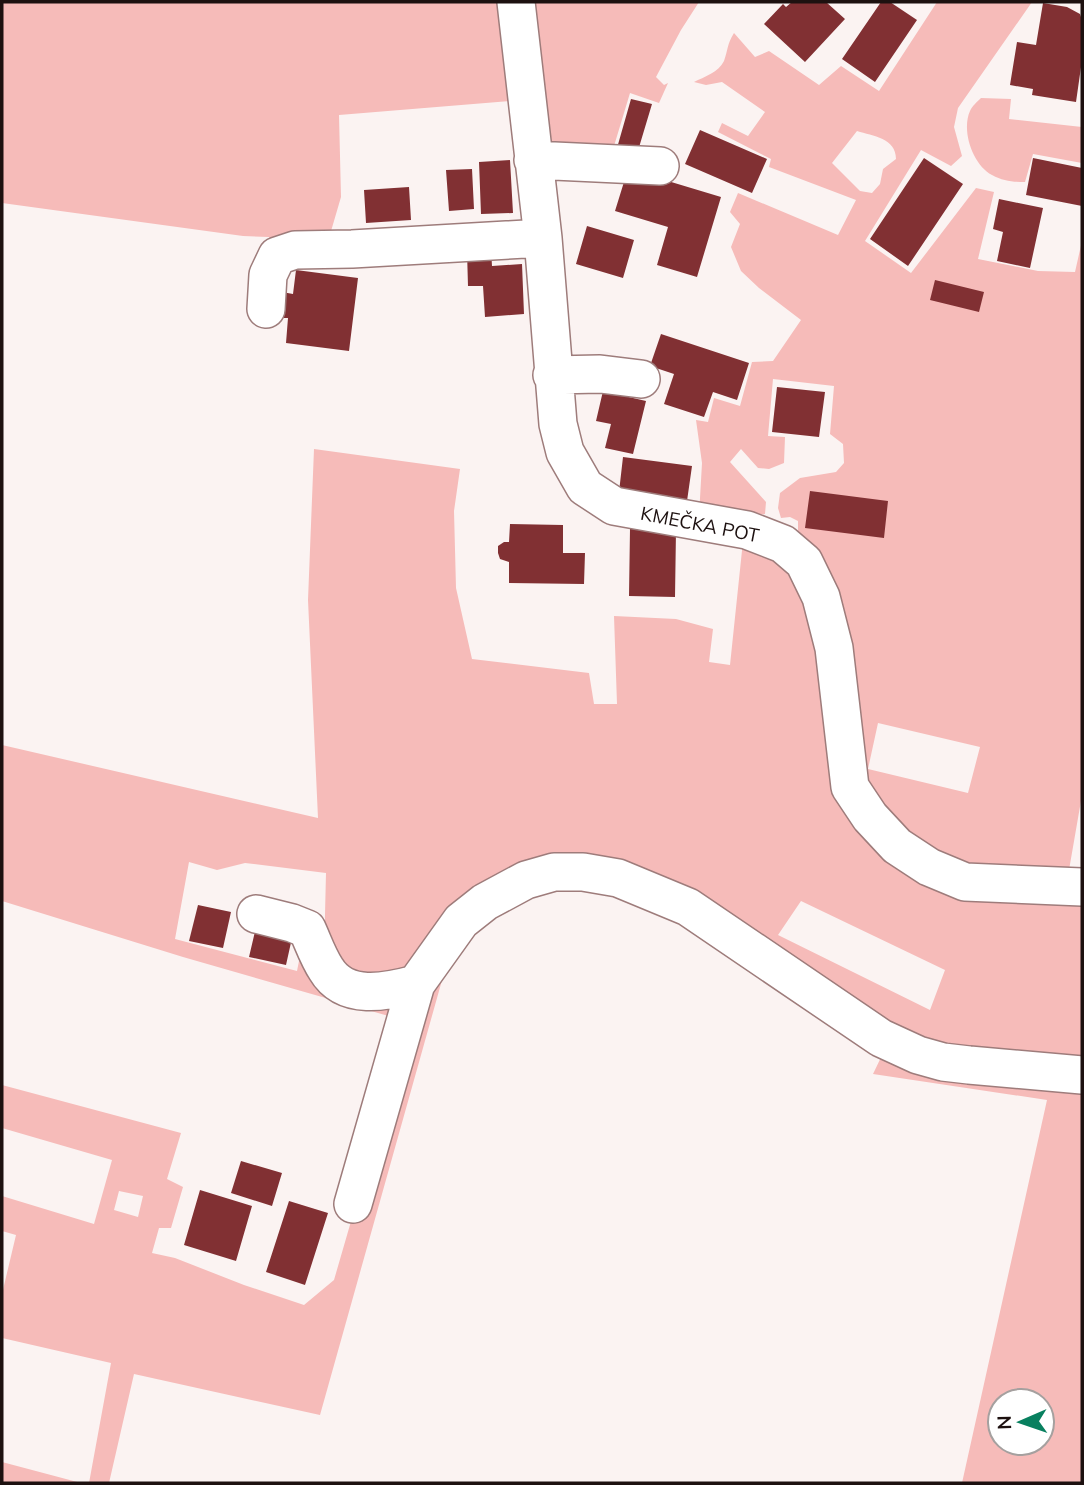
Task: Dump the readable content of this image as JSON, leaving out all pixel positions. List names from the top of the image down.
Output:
{
  "streets": {
    "street": ["KMEČKA POT"]
  },
  "north": "left"
}
